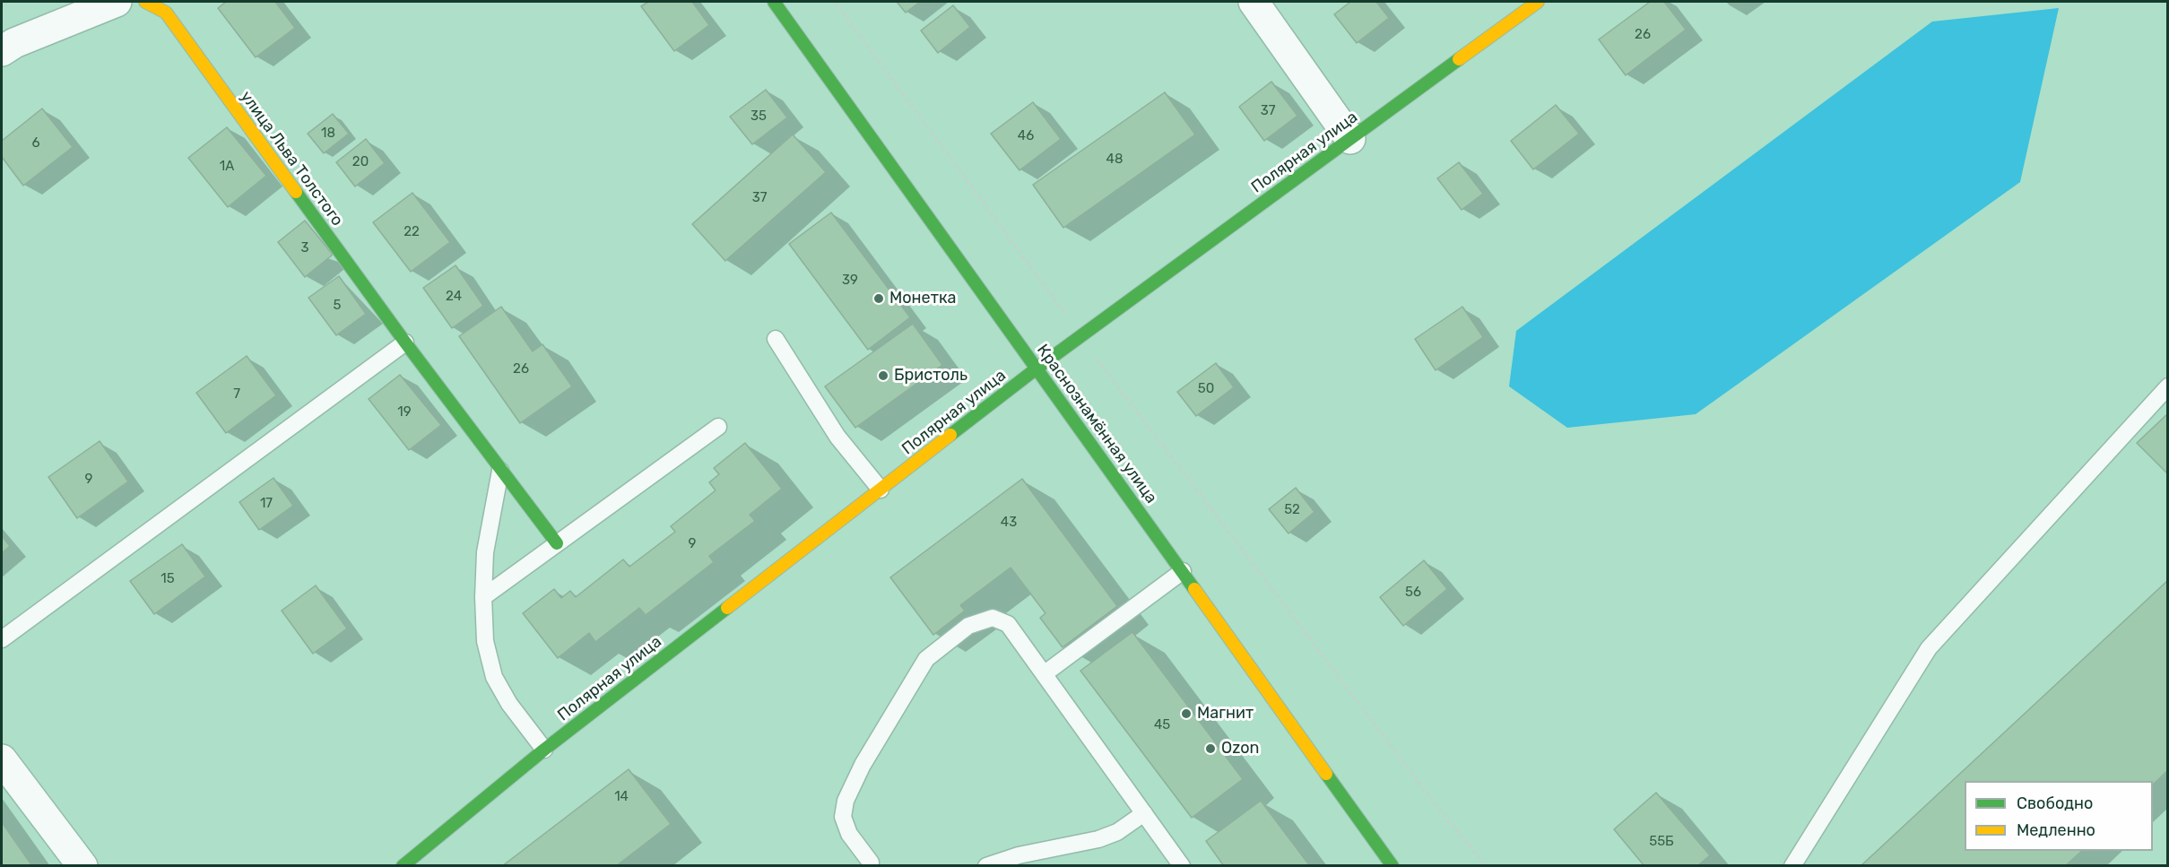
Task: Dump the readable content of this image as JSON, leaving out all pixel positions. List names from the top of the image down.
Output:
{
  "streets": {
    "street": ["Полярная улица", "улица Льва Толстого", "Краснознамённая улица"]
  },
  "crossings": [
    ["Полярная улица", "Краснознамённая улица"]
  ],
  "places": [
    "Монетка",
    "Бристоль",
    "Магнит",
    "Ozon"
  ],
  "house_numbers": [
    "26",
    "37",
    "35",
    "18",
    "46",
    "6",
    "48",
    "20",
    "1А",
    "37",
    "22",
    "3",
    "39",
    "24",
    "5",
    "26",
    "50",
    "7",
    "19",
    "9",
    "17",
    "52",
    "43",
    "9",
    "15",
    "56",
    "45",
    "14",
    "55Б"
  ],
  "legend": ["Свободно", "Медленно"]
}
